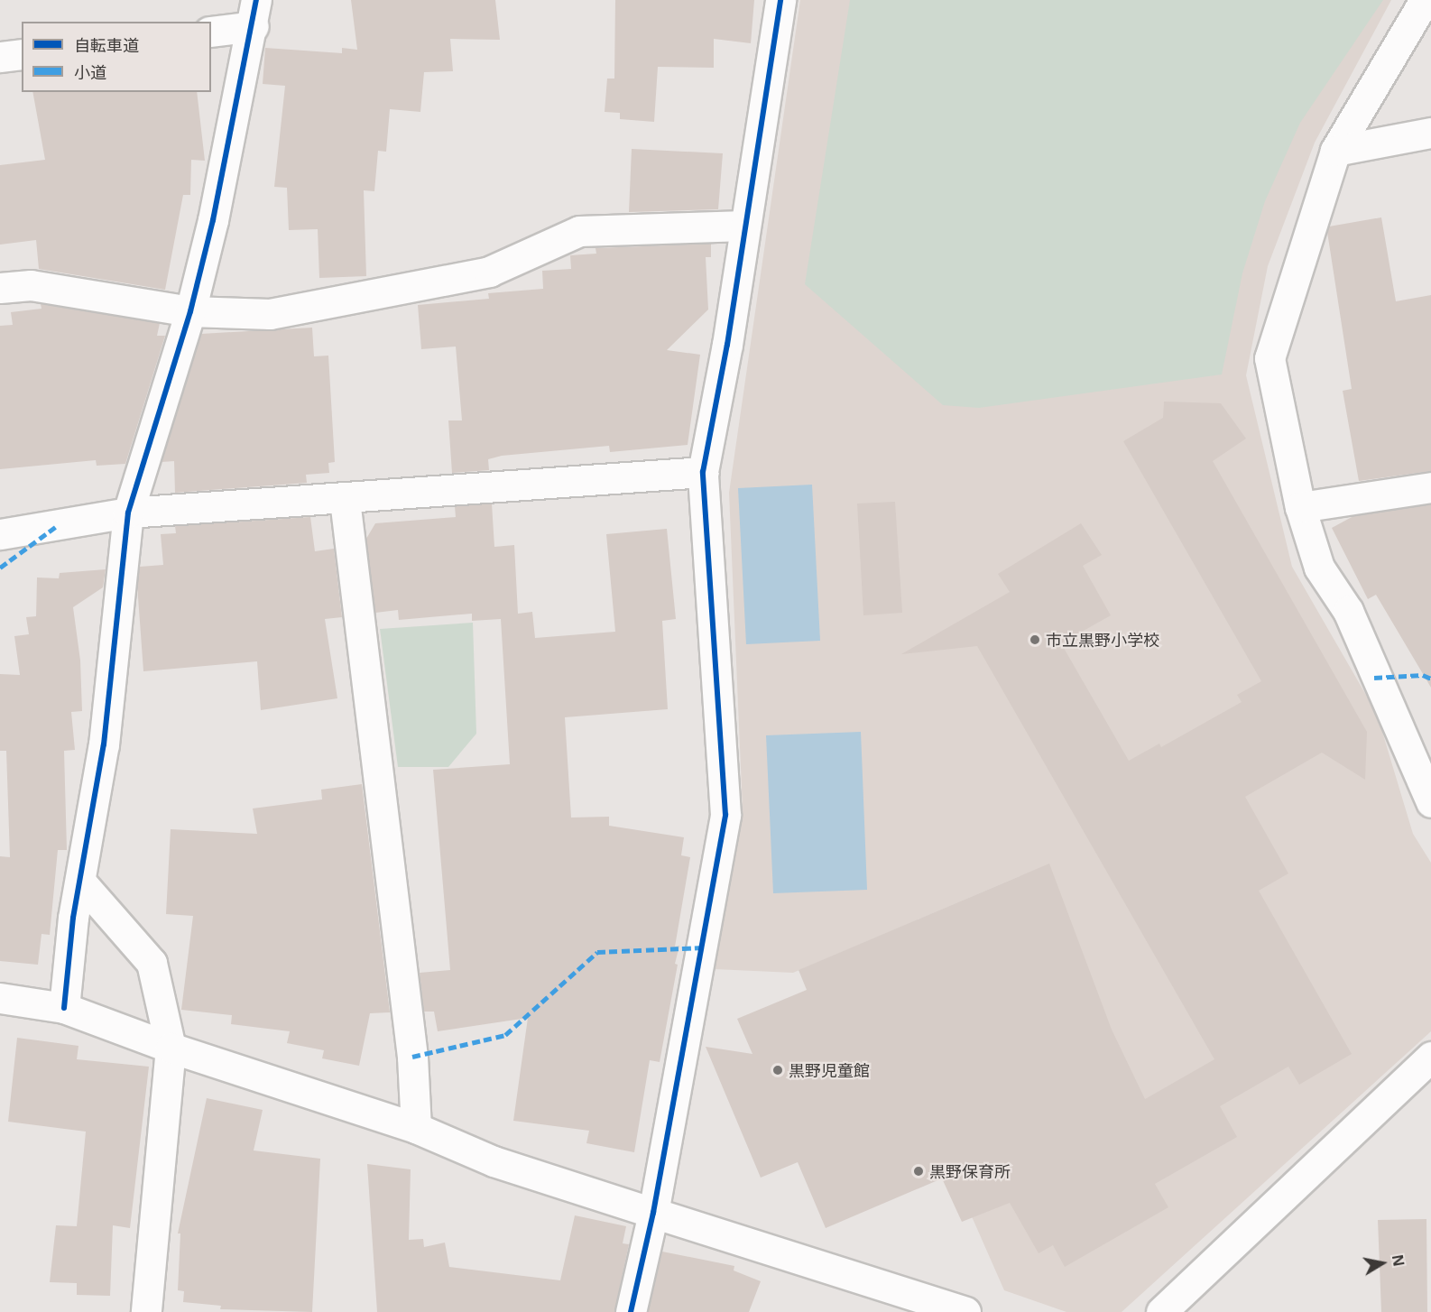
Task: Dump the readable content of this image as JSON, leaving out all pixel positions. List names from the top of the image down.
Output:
{
  "places": ["市立黒野小学校", "黒野児童館", "黒野保育所"],
  "legend": ["自転車道", "小道"],
  "north": "right"
}
